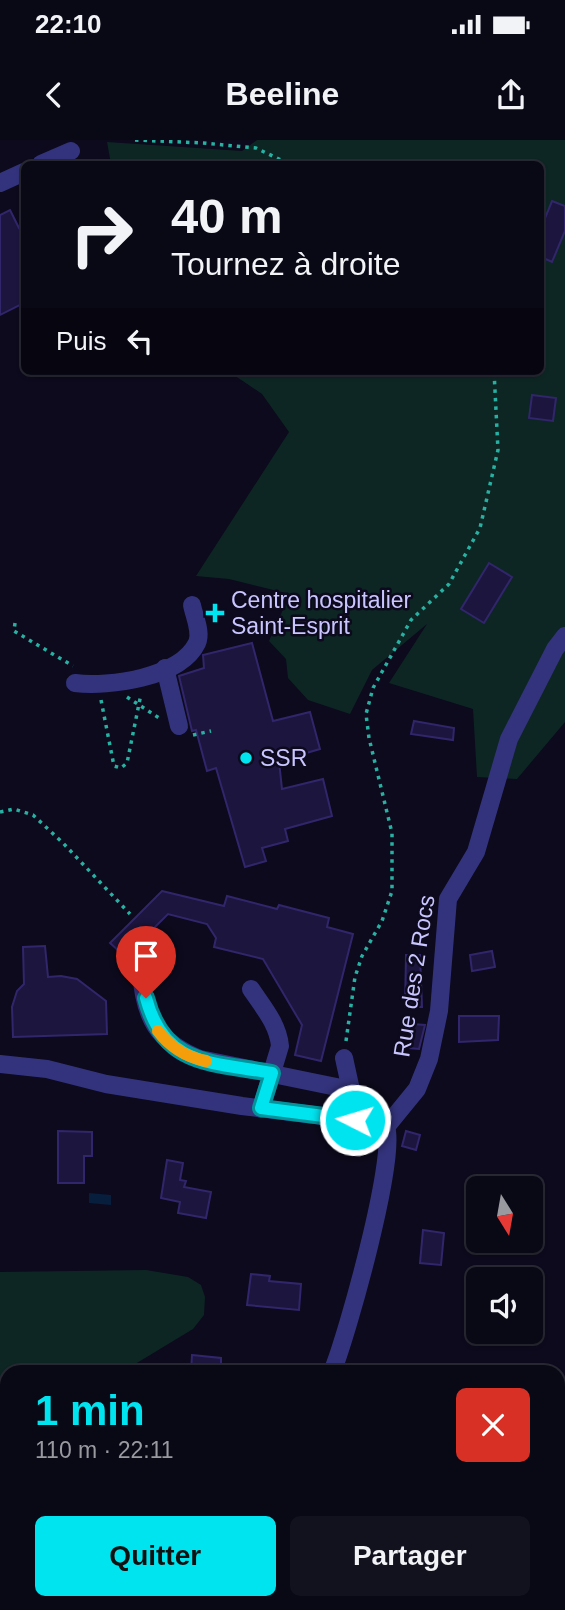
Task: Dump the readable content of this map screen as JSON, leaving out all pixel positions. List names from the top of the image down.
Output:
{
  "streets": {
    "street": ["Rue des 2 Rocs"]
  },
  "places": {
    "health": ["Centre hospitalier Saint-Esprit"],
    "other": ["SSR"]
  },
  "north": "bottom",
  "page": {
    "status": "22:10",
    "header": "Beeline",
    "turn": ["40 m", "Tournez à droite"],
    "then": "Puis",
    "heading": ["1 min", "110 m · 22:11"],
    "buttons": ["Quitter", "Partager"]
  }
}
